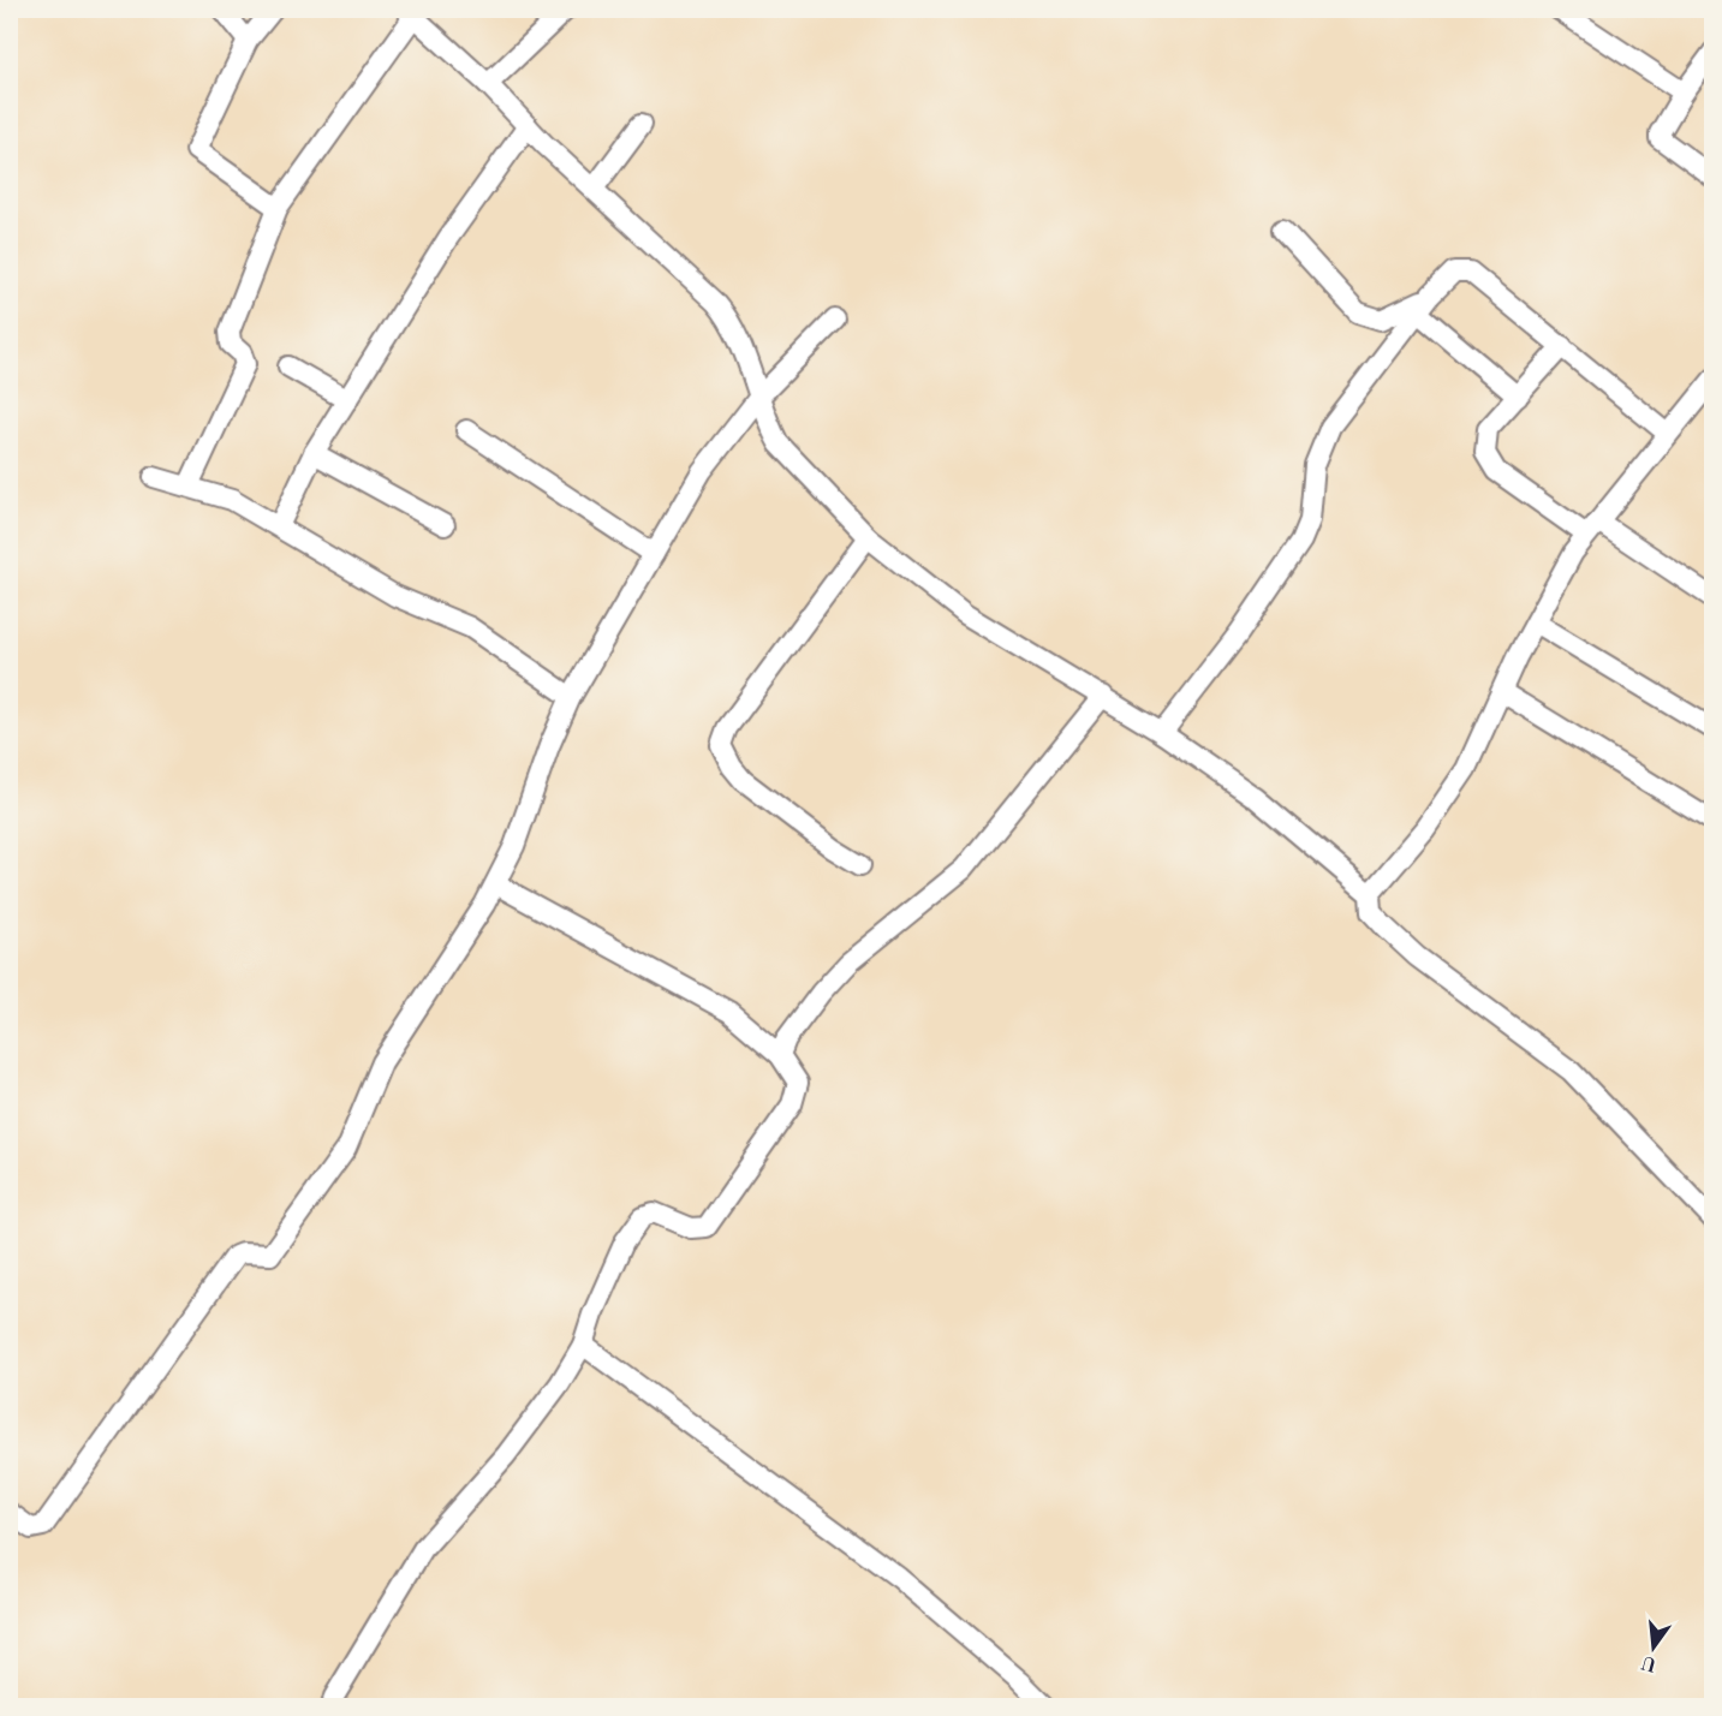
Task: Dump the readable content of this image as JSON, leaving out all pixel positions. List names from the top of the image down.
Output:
{
  "north": "bottom"
}
